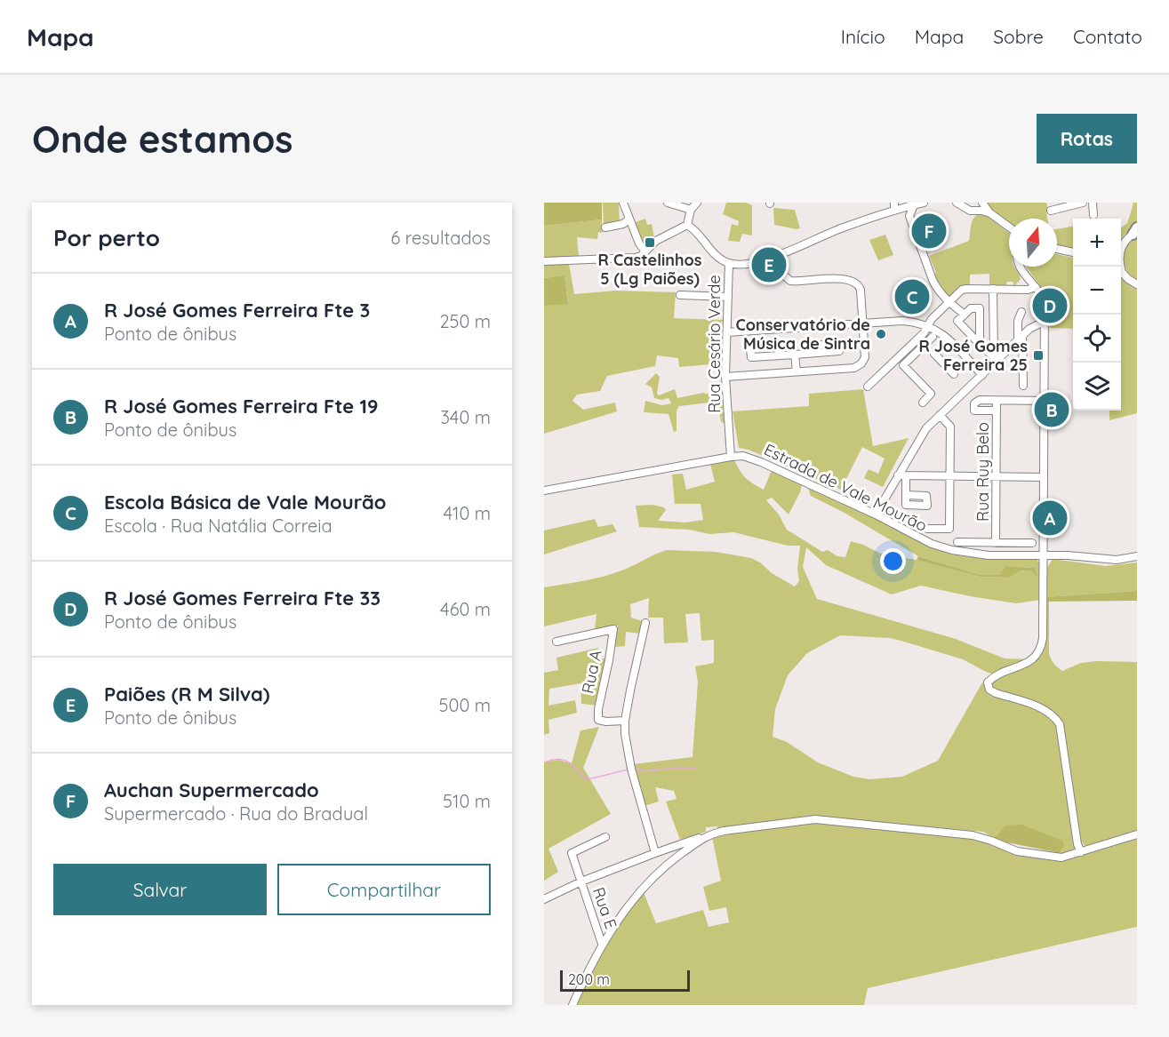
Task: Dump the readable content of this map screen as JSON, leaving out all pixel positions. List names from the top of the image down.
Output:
{
  "streets": {
    "street": [
      "Rua Cesário Verde",
      "Rua Ruy Belo",
      "Estrada de Vale Mourão",
      "Rua A",
      "Rua E"
    ]
  },
  "crossings": [
    ["Rua Cesário Verde", "Estrada de Vale Mourão"]
  ],
  "places": {
    "transit": ["R Castelinhos 5 (Lg Paiões)", "R José Gomes Ferreira 25"],
    "other": ["Conservatório de Música de Sintra"]
  },
  "scale_bar": "200 m",
  "north": "top",
  "page": {
    "header": "Mapa",
    "nav": [
      "Início",
      "Mapa",
      "Sobre",
      "Contato"
    ],
    "buttons": [
      "Rotas",
      ["Salvar", "Compartilhar"]
    ],
    "title": "Onde estamos",
    "heading": ["Por perto", "6 resultados"],
    "pins": [
      "F",
      "E",
      "C",
      "D",
      "B",
      "A"
    ],
    "map_buttons": ["+", "−"],
    "list": [
      {
        "mark": "A",
        "name": "R José Gomes Ferreira Fte 3",
        "note": "Ponto de ônibus",
        "value": "250 m"
      },
      {
        "mark": "B",
        "name": "R José Gomes Ferreira Fte 19",
        "note": "Ponto de ônibus",
        "value": "340 m"
      },
      {
        "mark": "C",
        "name": "Escola Básica de Vale Mourão",
        "note": "Escola · Rua Natália Correia",
        "value": "410 m"
      },
      {
        "mark": "D",
        "name": "R José Gomes Ferreira Fte 33",
        "note": "Ponto de ônibus",
        "value": "460 m"
      },
      {
        "mark": "E",
        "name": "Paiões (R M Silva)",
        "note": "Ponto de ônibus",
        "value": "500 m"
      },
      {
        "mark": "F",
        "name": "Auchan Supermercado",
        "note": "Supermercado · Rua do Bradual",
        "value": "510 m"
      }
    ],
    "scale": "200 m"
  }
}
